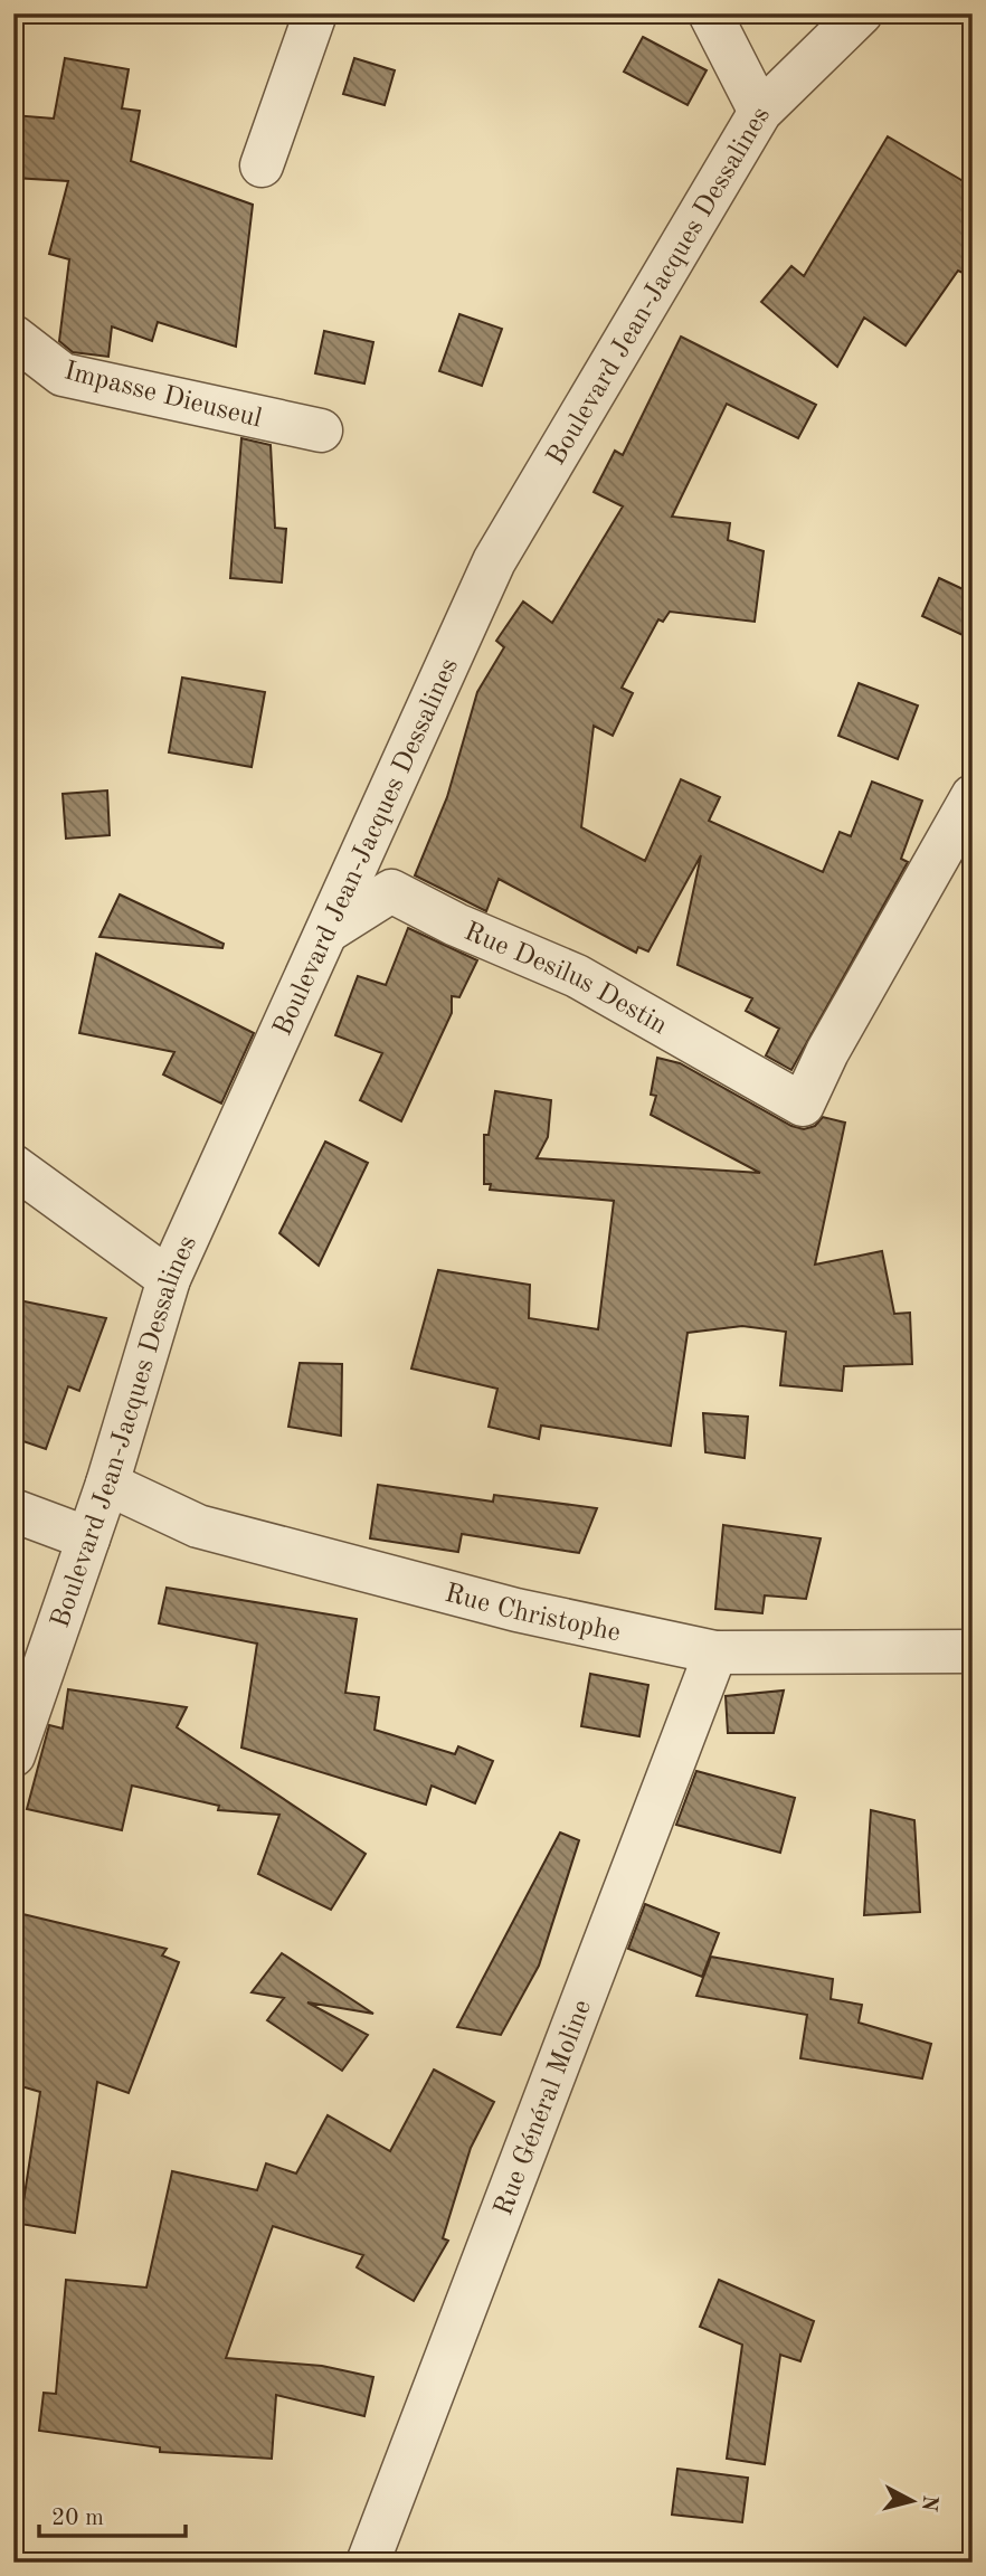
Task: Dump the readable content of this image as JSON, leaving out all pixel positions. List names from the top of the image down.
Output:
{
  "streets": {
    "street": [
      "Boulevard Jean-Jacques Dessalines",
      "Impasse Dieuseul",
      "Rue Desilus Destin",
      "Rue Christophe",
      "Rue Général Moline"
    ]
  },
  "crossings": [
    ["Boulevard Jean-Jacques Dessalines", "Rue Desilus Destin"],
    ["Boulevard Jean-Jacques Dessalines", "Rue Christophe"],
    ["Rue Christophe", "Rue Général Moline"]
  ],
  "scale_bar": "20 m",
  "north": "right"
}
